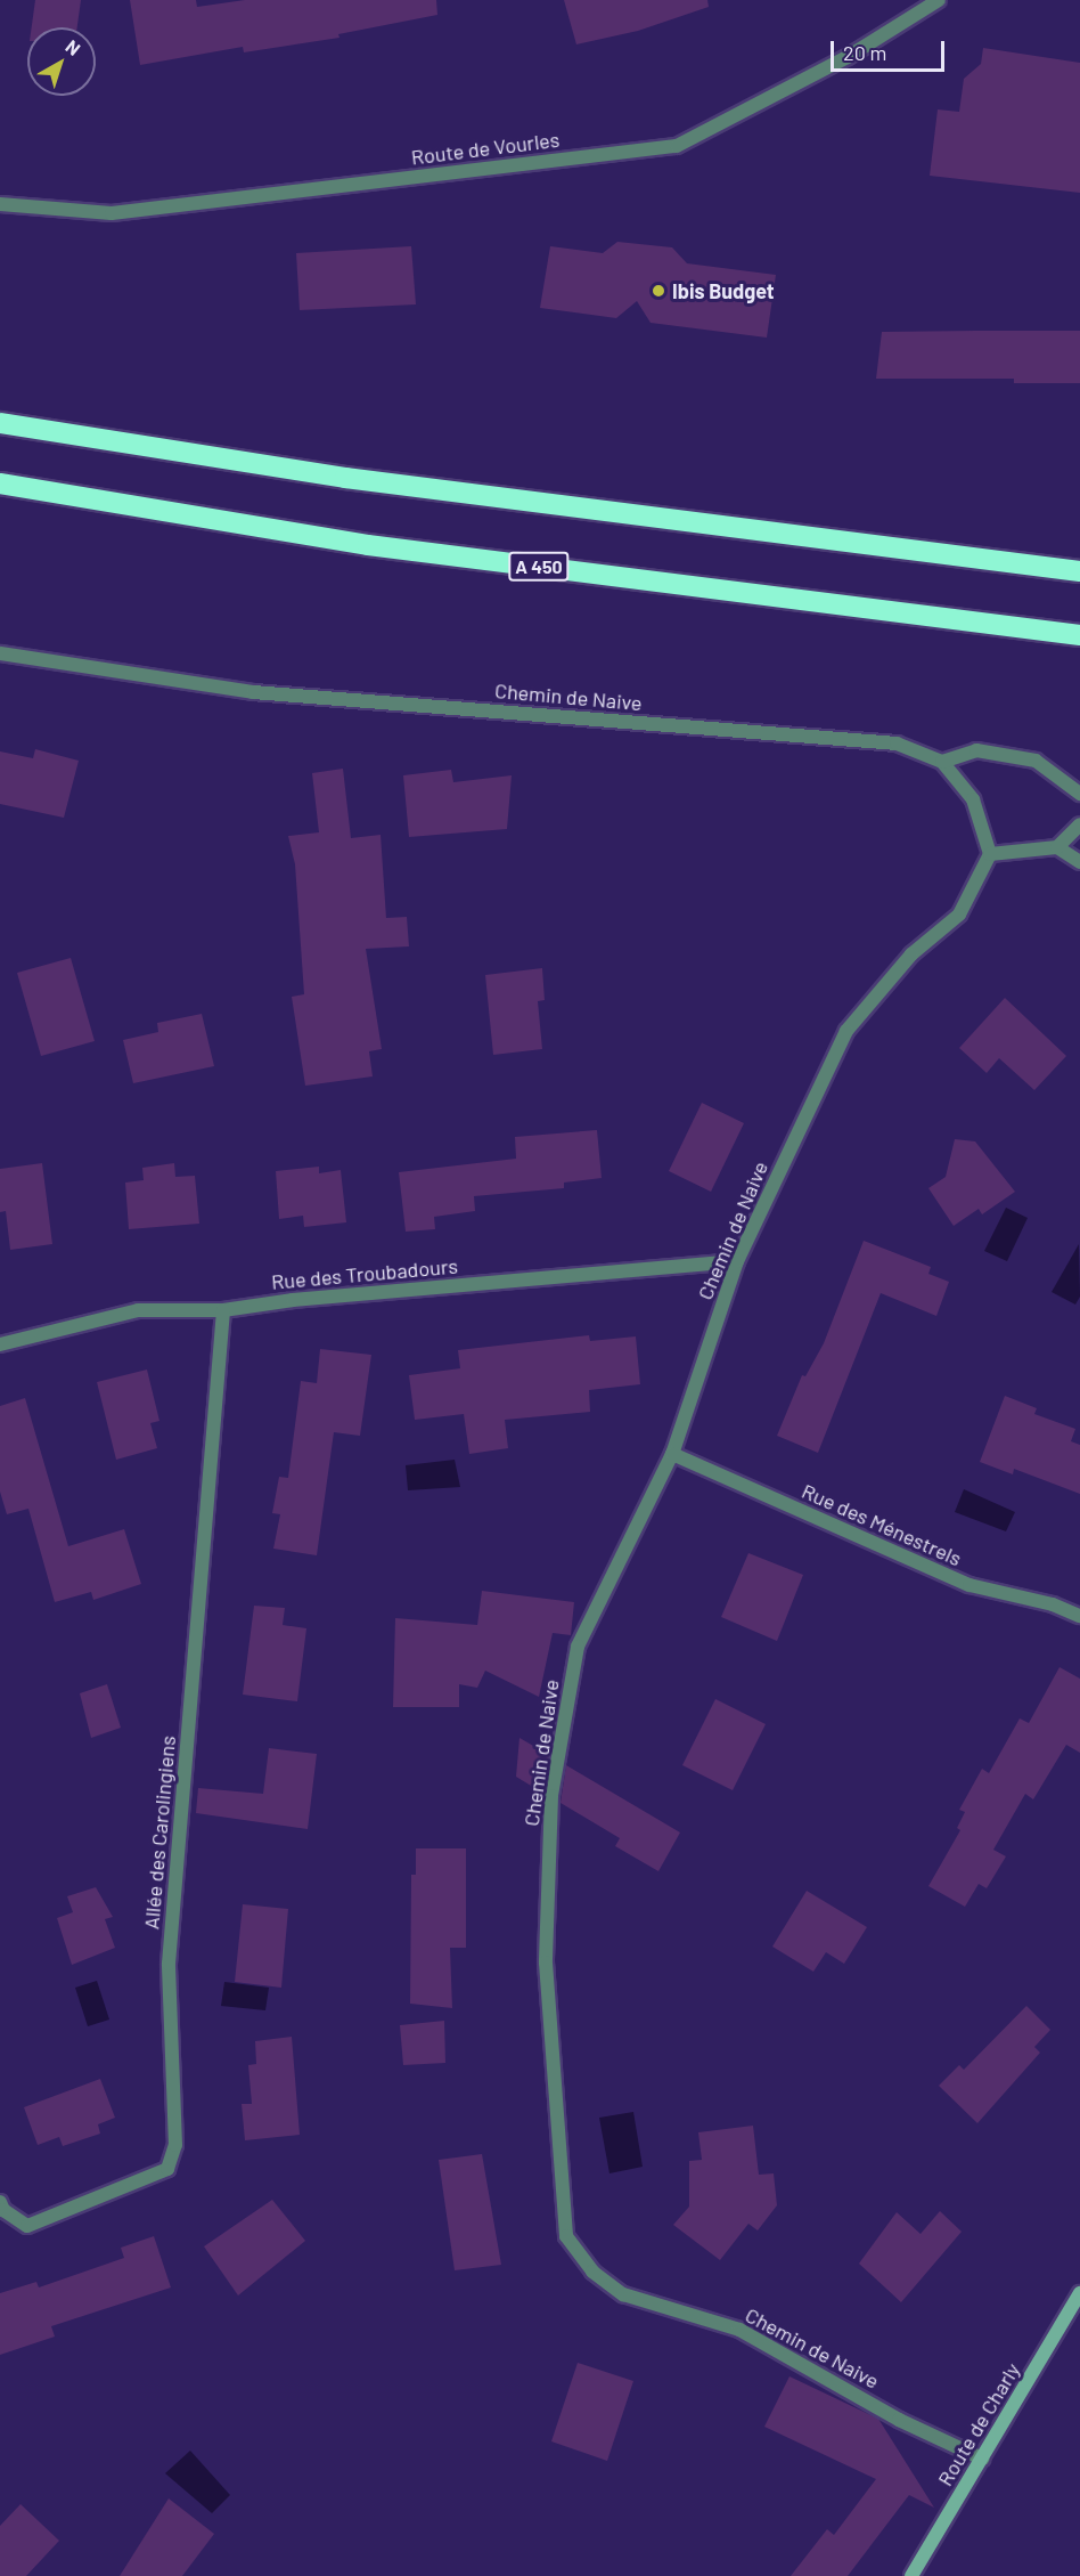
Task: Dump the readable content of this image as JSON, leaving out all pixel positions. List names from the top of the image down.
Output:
{
  "streets": {
    "highway": ["A 450"],
    "main road": ["Route de Charly"],
    "street": [
      "Route de Vourles",
      "Chemin de Naive",
      "Rue des Troubadours",
      "Rue des Ménestrels",
      "Allée des Carolingiens"
    ]
  },
  "crossings": [
    ["Chemin de Naive", "Rue des Troubadours"],
    ["Chemin de Naive", "Rue des Ménestrels"],
    ["Chemin de Naive", "Route de Charly"],
    ["Rue des Troubadours", "Allée des Carolingiens"]
  ],
  "places": ["Ibis Budget"],
  "scale_bar": "20 m",
  "north": "top right"
}
